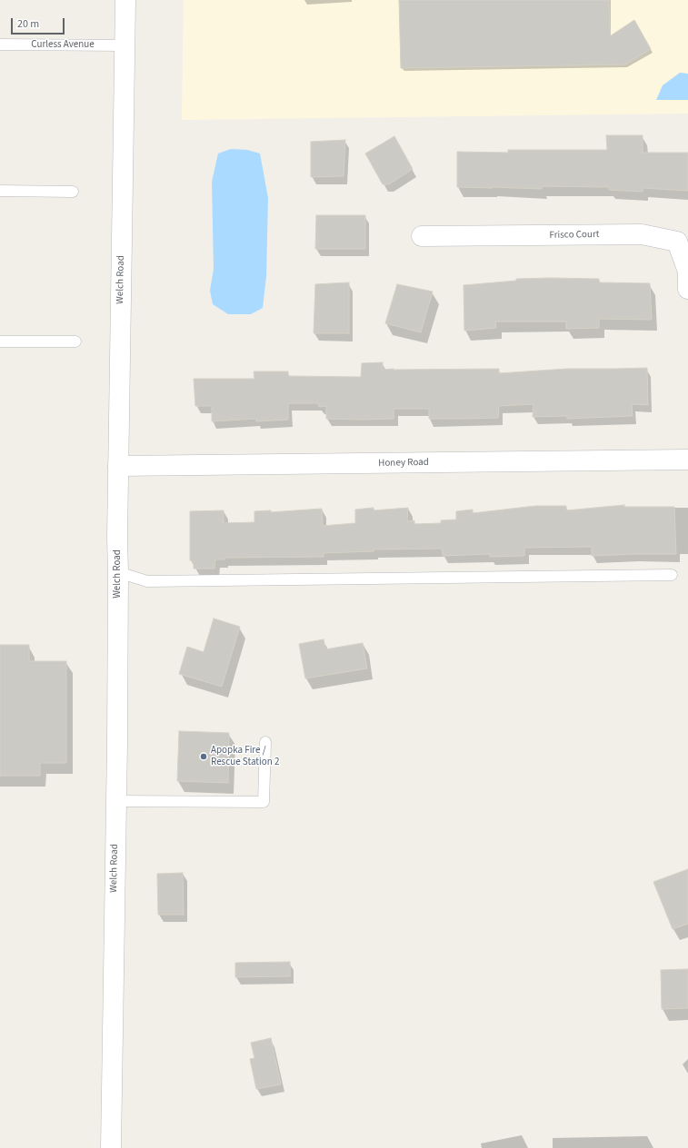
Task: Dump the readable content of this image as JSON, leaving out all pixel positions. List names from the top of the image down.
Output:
{
  "streets": {
    "street": ["Frisco Court", "Welch Road", "Honey Road"],
    "lane": ["Curless Avenue"]
  },
  "crossings": [
    ["Curless Avenue", "Welch Road"],
    ["Welch Road", "Honey Road"]
  ],
  "places": ["Apopka Fire / Rescue Station 2"],
  "scale_bar": "20 m"
}
